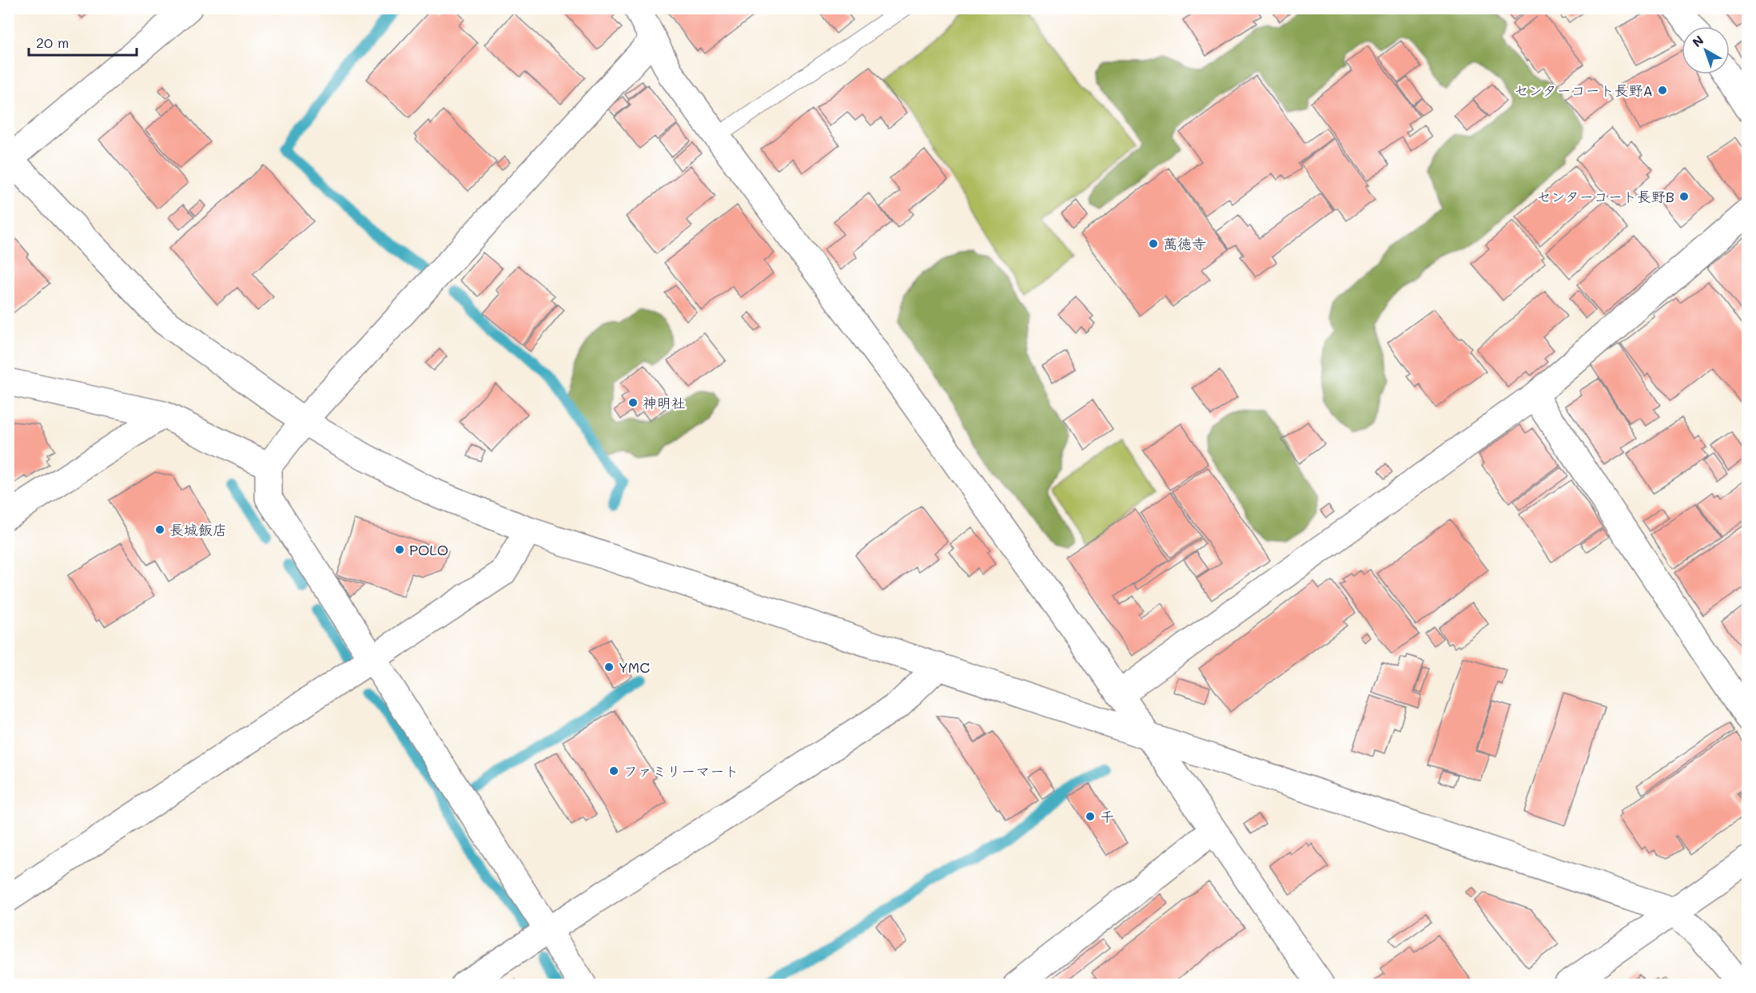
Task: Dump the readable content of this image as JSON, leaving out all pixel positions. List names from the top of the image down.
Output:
{
  "places": [
    "センターコート長野A",
    "センターコート長野B",
    "萬徳寺",
    "神明社",
    "長城飯店",
    "POLO",
    "YMC",
    "ファミリーマート",
    "千"
  ],
  "scale_bar": "20 m",
  "north": "top left"
}
